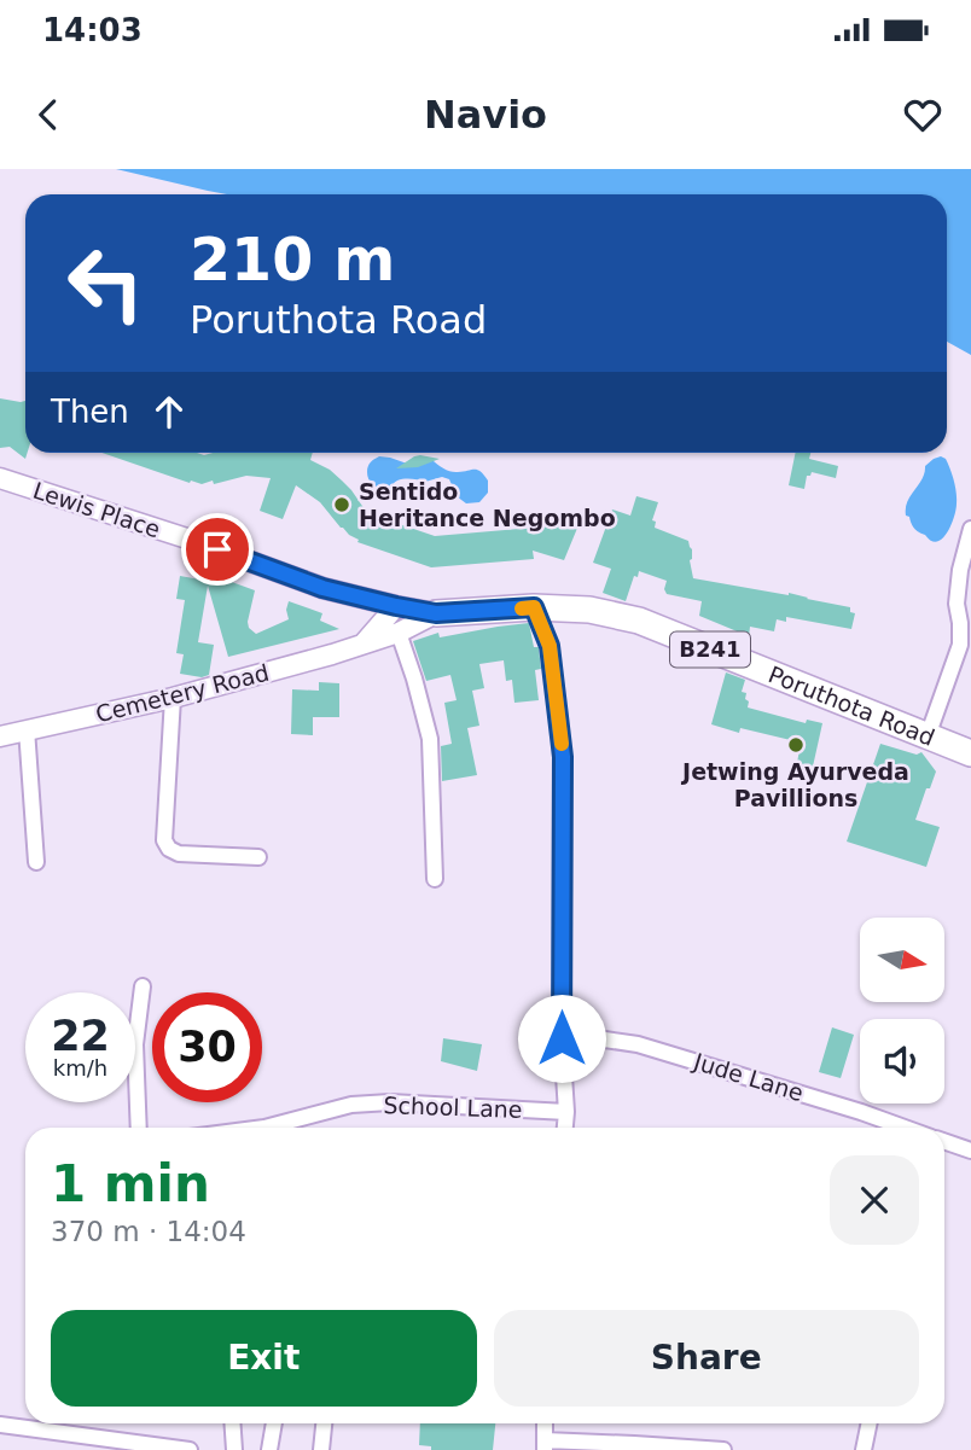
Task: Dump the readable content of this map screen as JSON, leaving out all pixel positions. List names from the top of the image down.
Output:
{
  "streets": {
    "main road": ["B241", "Poruthota Road"],
    "street": [
      "Lewis Place",
      "Cemetery Road",
      "Jude Lane",
      "School Lane"
    ]
  },
  "crossings": [
    ["Lewis Place", "Cemetery Road"],
    ["Lewis Place", "Poruthota Road"],
    ["Cemetery Road", "Poruthota Road"]
  ],
  "places": ["Sentido Heritance Negombo", "Jetwing Ayurveda Pavillions"],
  "north": "right",
  "page": {
    "status": "14:03",
    "header": "Navio",
    "turn": ["210 m", "Poruthota Road"],
    "then": "Then",
    "speed": "22 km/h",
    "limit": "30",
    "heading": ["1 min", "370 m · 14:04"],
    "buttons": ["Exit", "Share"]
  }
}
